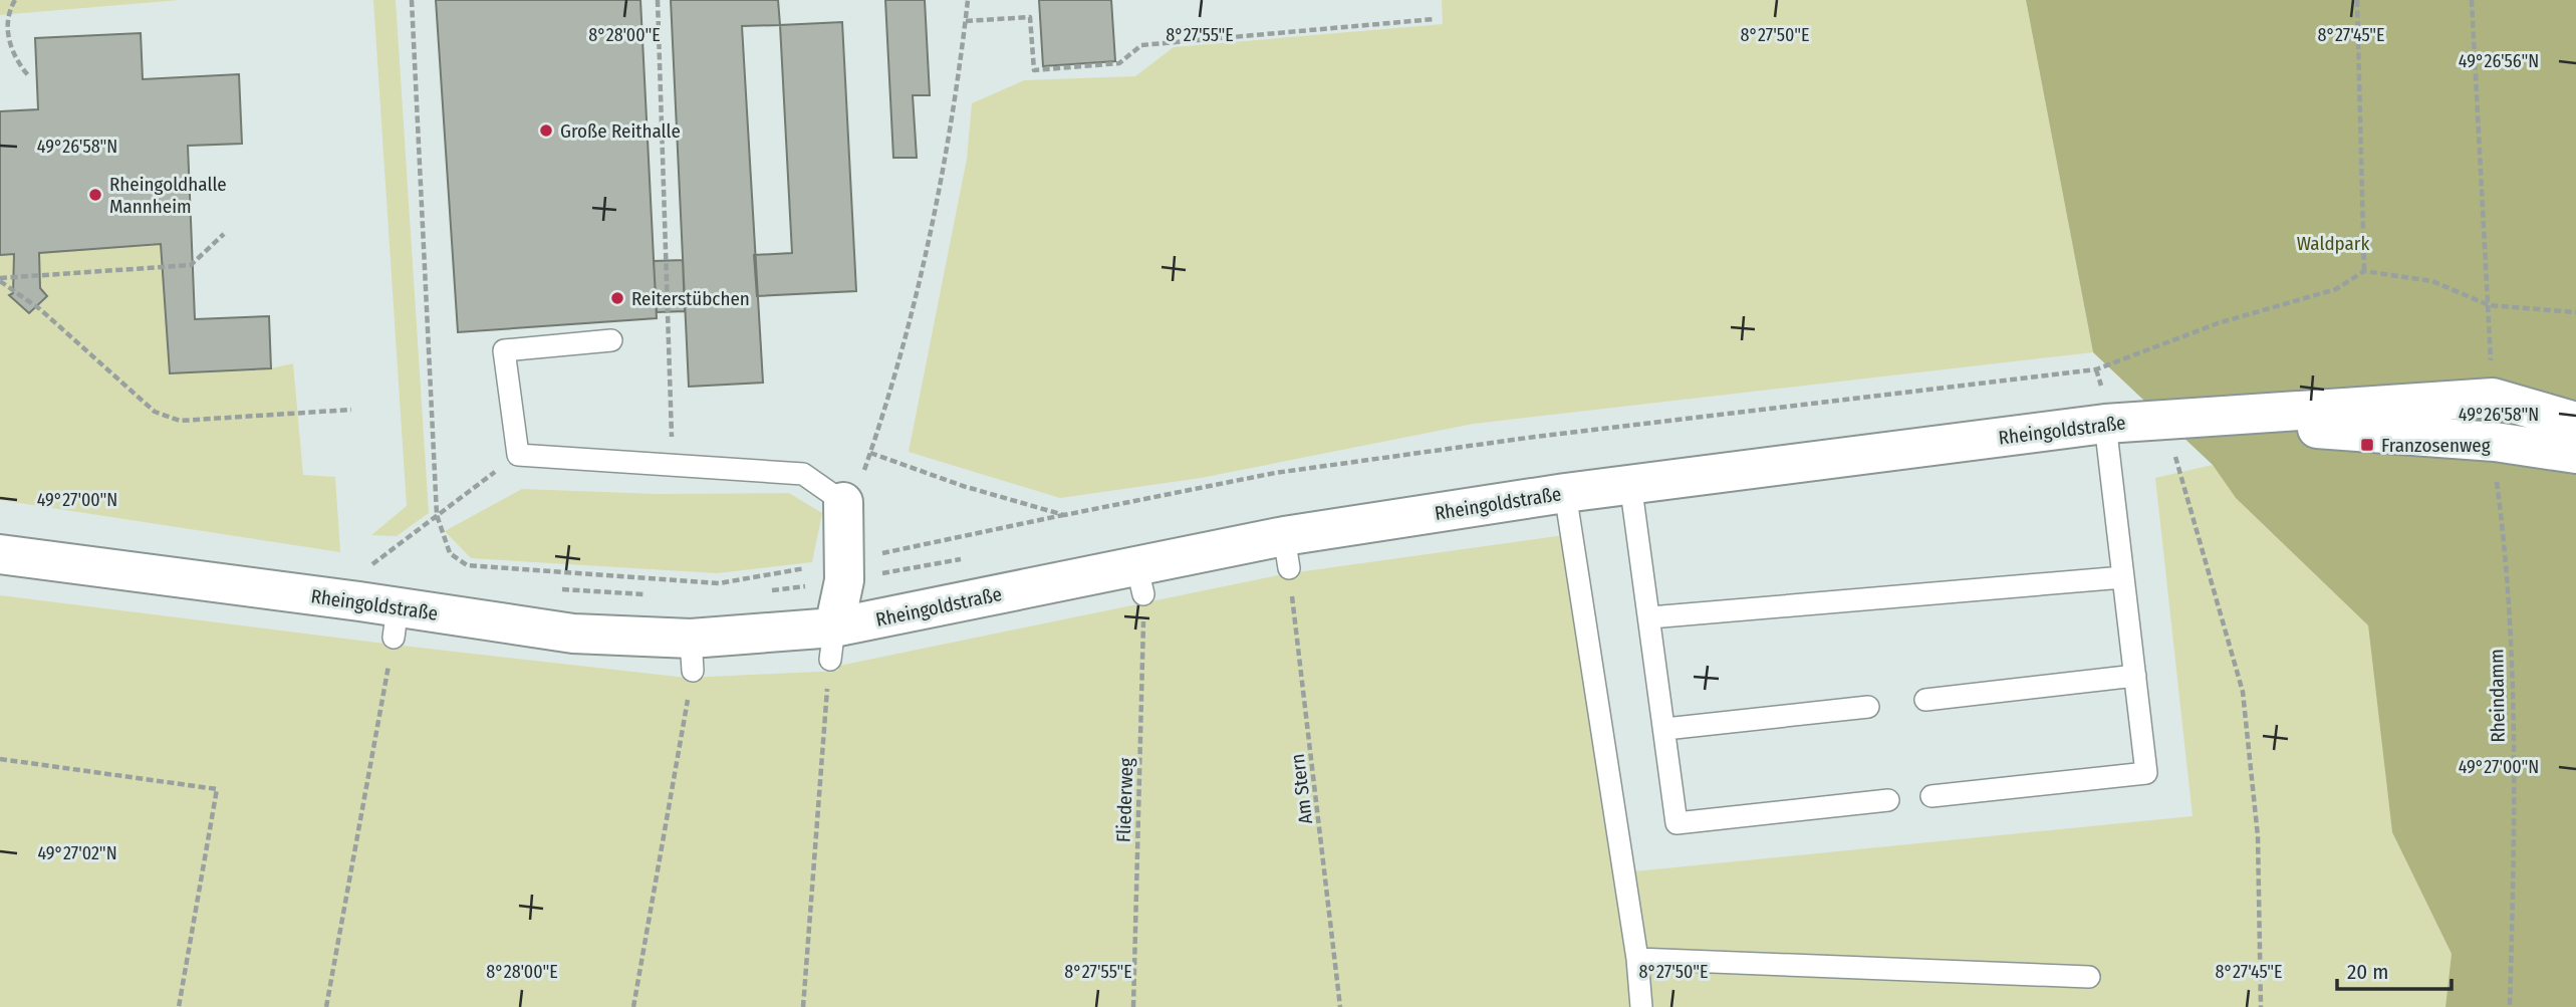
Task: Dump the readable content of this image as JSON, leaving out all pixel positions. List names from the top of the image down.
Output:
{
  "streets": {
    "street": ["Rheingoldstraße"],
    "path": ["Rheindamm", "Am Stern", "Fliederweg"]
  },
  "crossings": [
    ["Rheingoldstraße", "Am Stern"],
    ["Rheingoldstraße", "Fliederweg"]
  ],
  "parks": ["Waldpark"],
  "places": {
    "other": ["Große Reithalle", "Rheingoldhalle Mannheim", "Reiterstübchen"],
    "transit": ["Franzosenweg"]
  },
  "scale_bar": "20 m",
  "coordinates": [
    "8°28'00\"E",
    "8°27'55\"E",
    "8°27'50\"E",
    "8°27'45\"E",
    "49°26'56\"N",
    "49°26'58\"N",
    "49°27'00\"N",
    "49°27'02\"N"
  ]
}
